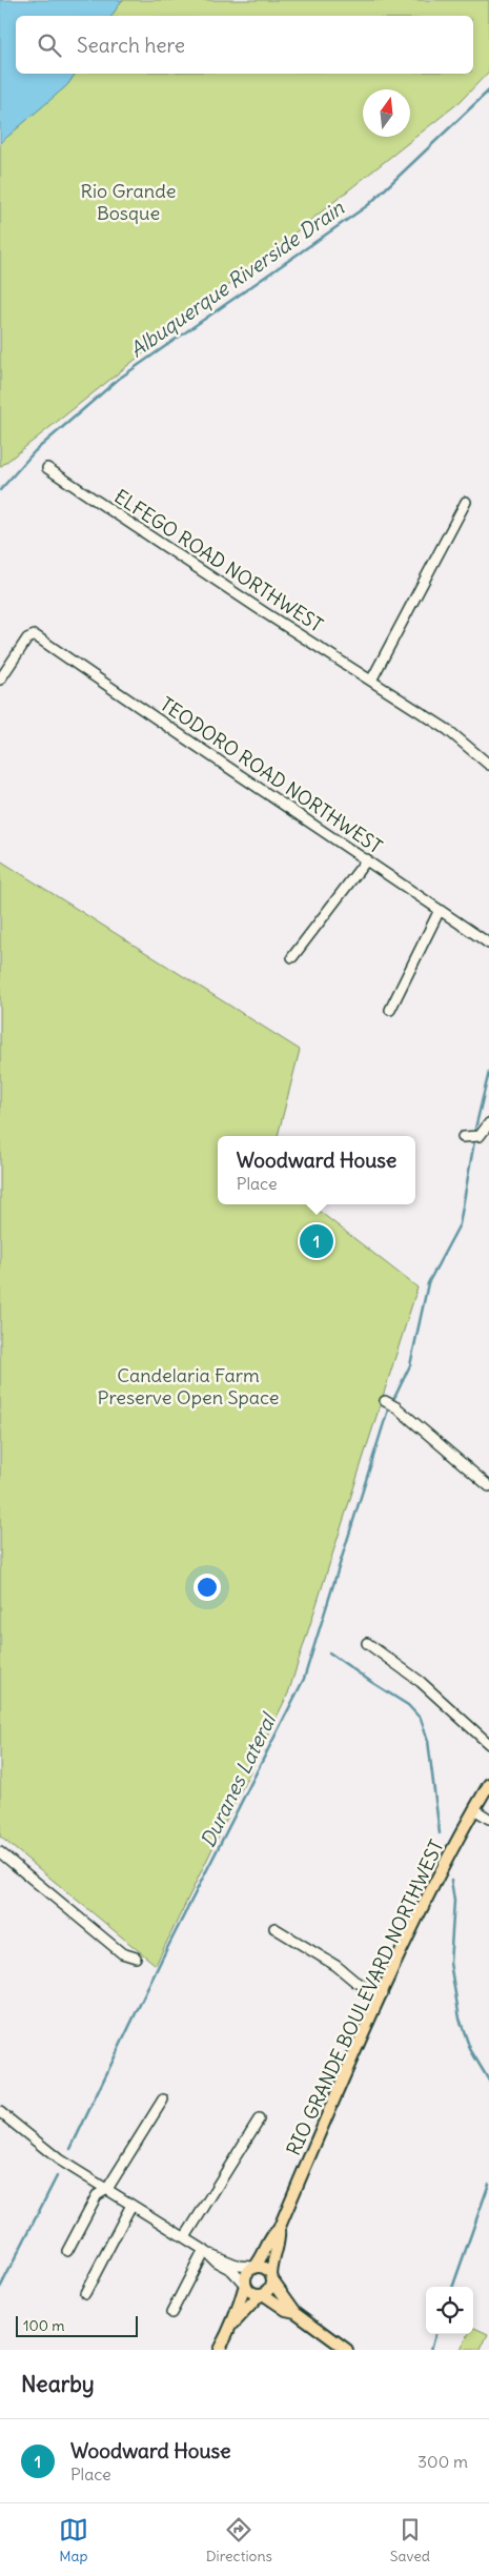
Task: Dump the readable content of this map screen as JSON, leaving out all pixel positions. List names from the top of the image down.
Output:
{
  "streets": {
    "main road": ["RIO GRANDE BOULEVARD NORTHWEST"],
    "street": ["ELFEGO ROAD NORTHWEST", "TEODORO ROAD NORTHWEST"]
  },
  "water": ["Albuquerque Riverside Drain", "Duranes Lateral"],
  "parks": ["Rio Grande Bosque", "Candelaria Farm Preserve Open Space"],
  "scale_bar": "100 m",
  "north": "top",
  "page": {
    "search": "Search here",
    "popup": ["Woodward House", "Place"],
    "pins": "1",
    "scale": "100 m",
    "heading": "Nearby",
    "list": [
      {
        "mark": "1",
        "name": "Woodward House",
        "note": "Place",
        "value": "300 m"
      }
    ],
    "nav": ["Map", "Directions", "Saved"]
  }
}
